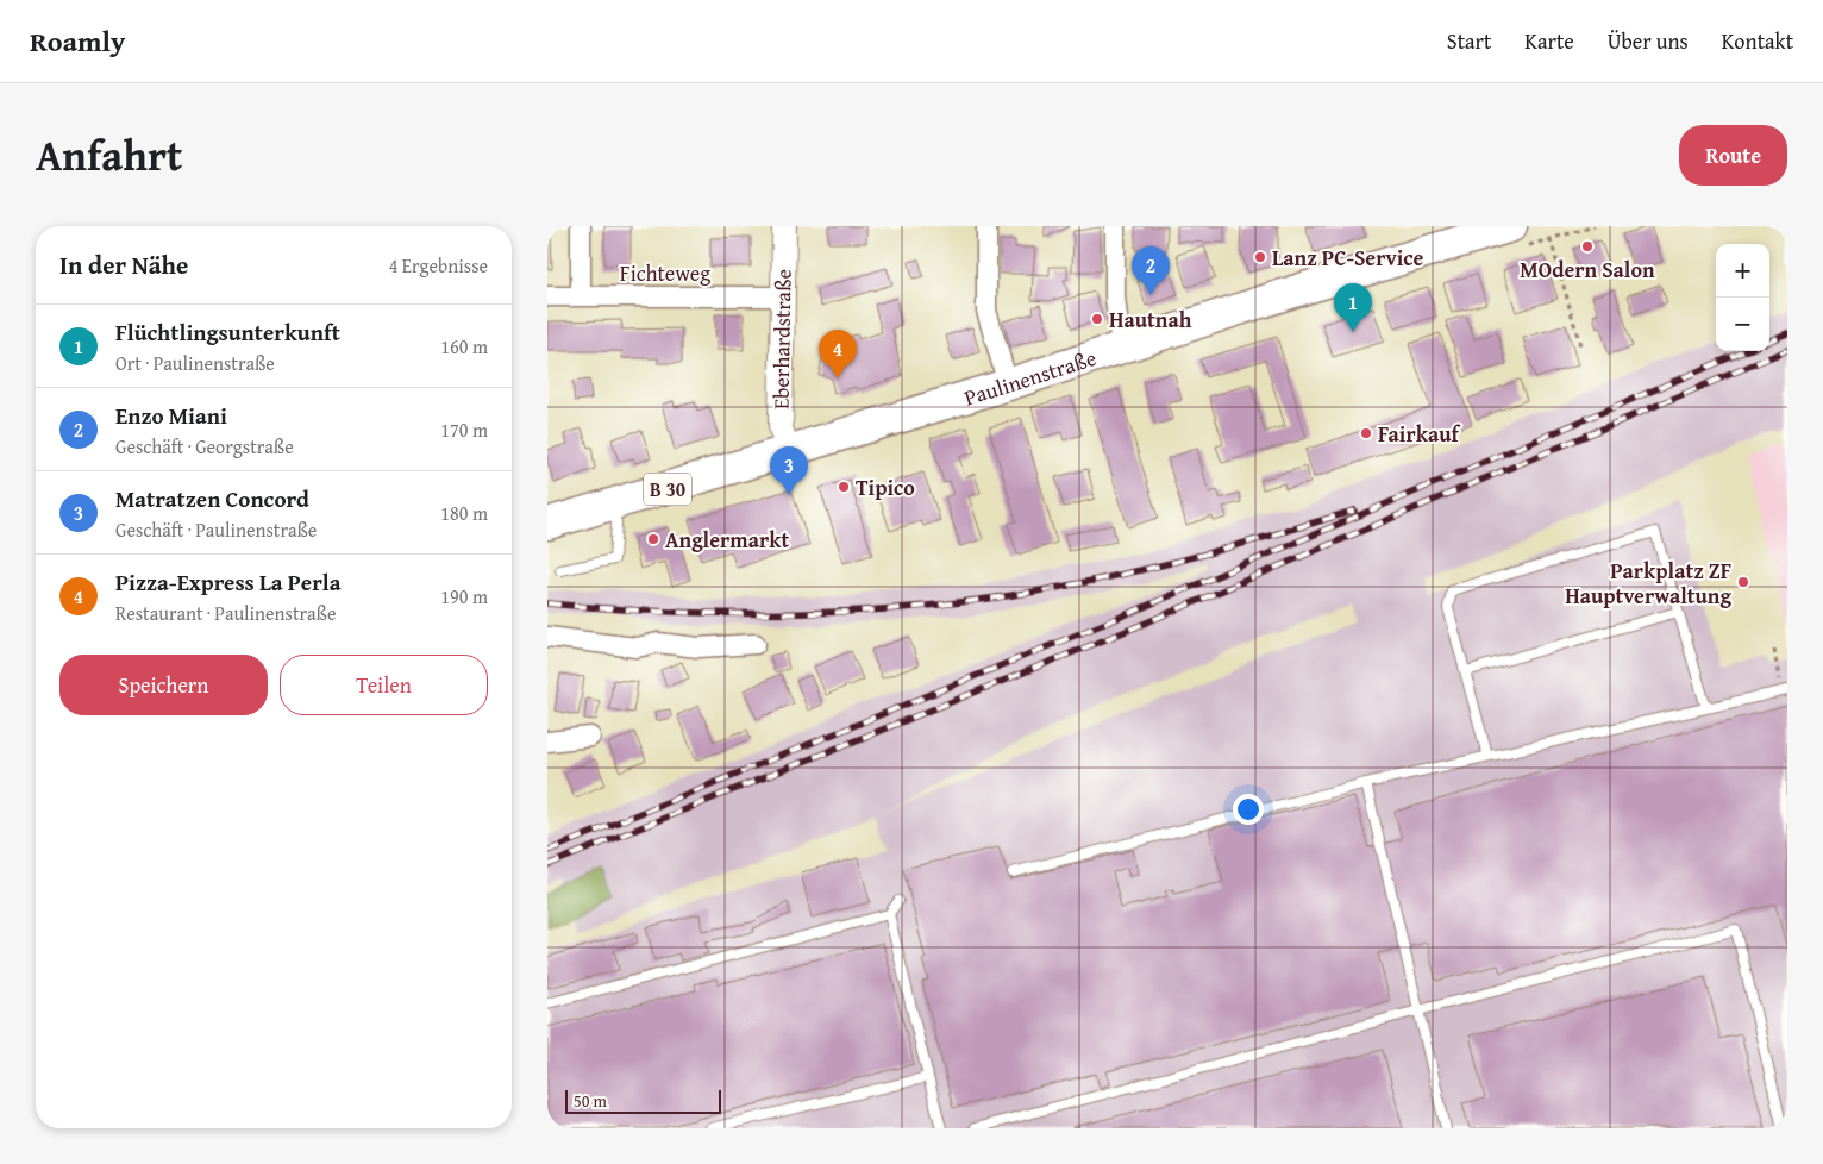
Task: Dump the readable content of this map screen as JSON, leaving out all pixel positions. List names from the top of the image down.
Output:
{
  "streets": {
    "main road": ["Paulinenstraße", "B 30"],
    "street": ["Fichteweg", "Eberhardstraße"]
  },
  "crossings": [
    ["Fichteweg", "Eberhardstraße"],
    ["Eberhardstraße", "Paulinenstraße"]
  ],
  "places": [
    "MOdern Salon",
    "Lanz PC-Service",
    "Hautnah",
    "Fairkauf",
    "Tipico",
    "Anglermarkt",
    "Parkplatz ZF Hauptverwaltung"
  ],
  "scale_bar": "50 m",
  "page": {
    "header": "Roamly",
    "nav": [
      "Start",
      "Karte",
      "Über uns",
      "Kontakt"
    ],
    "title": "Anfahrt",
    "buttons": [
      "Route",
      ["Speichern", "Teilen"]
    ],
    "heading": ["In der Nähe", "4 Ergebnisse"],
    "map_buttons": ["+", "−"],
    "pins": [
      "2",
      "1",
      "4",
      "3"
    ],
    "list": [
      {
        "mark": "1",
        "name": "Flüchtlingsunterkunft",
        "note": "Ort · Paulinenstraße",
        "value": "160 m"
      },
      {
        "mark": "2",
        "name": "Enzo Miani",
        "note": "Geschäft · Georgstraße",
        "value": "170 m"
      },
      {
        "mark": "3",
        "name": "Matratzen Concord",
        "note": "Geschäft · Paulinenstraße",
        "value": "180 m"
      },
      {
        "mark": "4",
        "name": "Pizza-Express La Perla",
        "note": "Restaurant · Paulinenstraße",
        "value": "190 m"
      }
    ],
    "scale": "50 m"
  }
}
